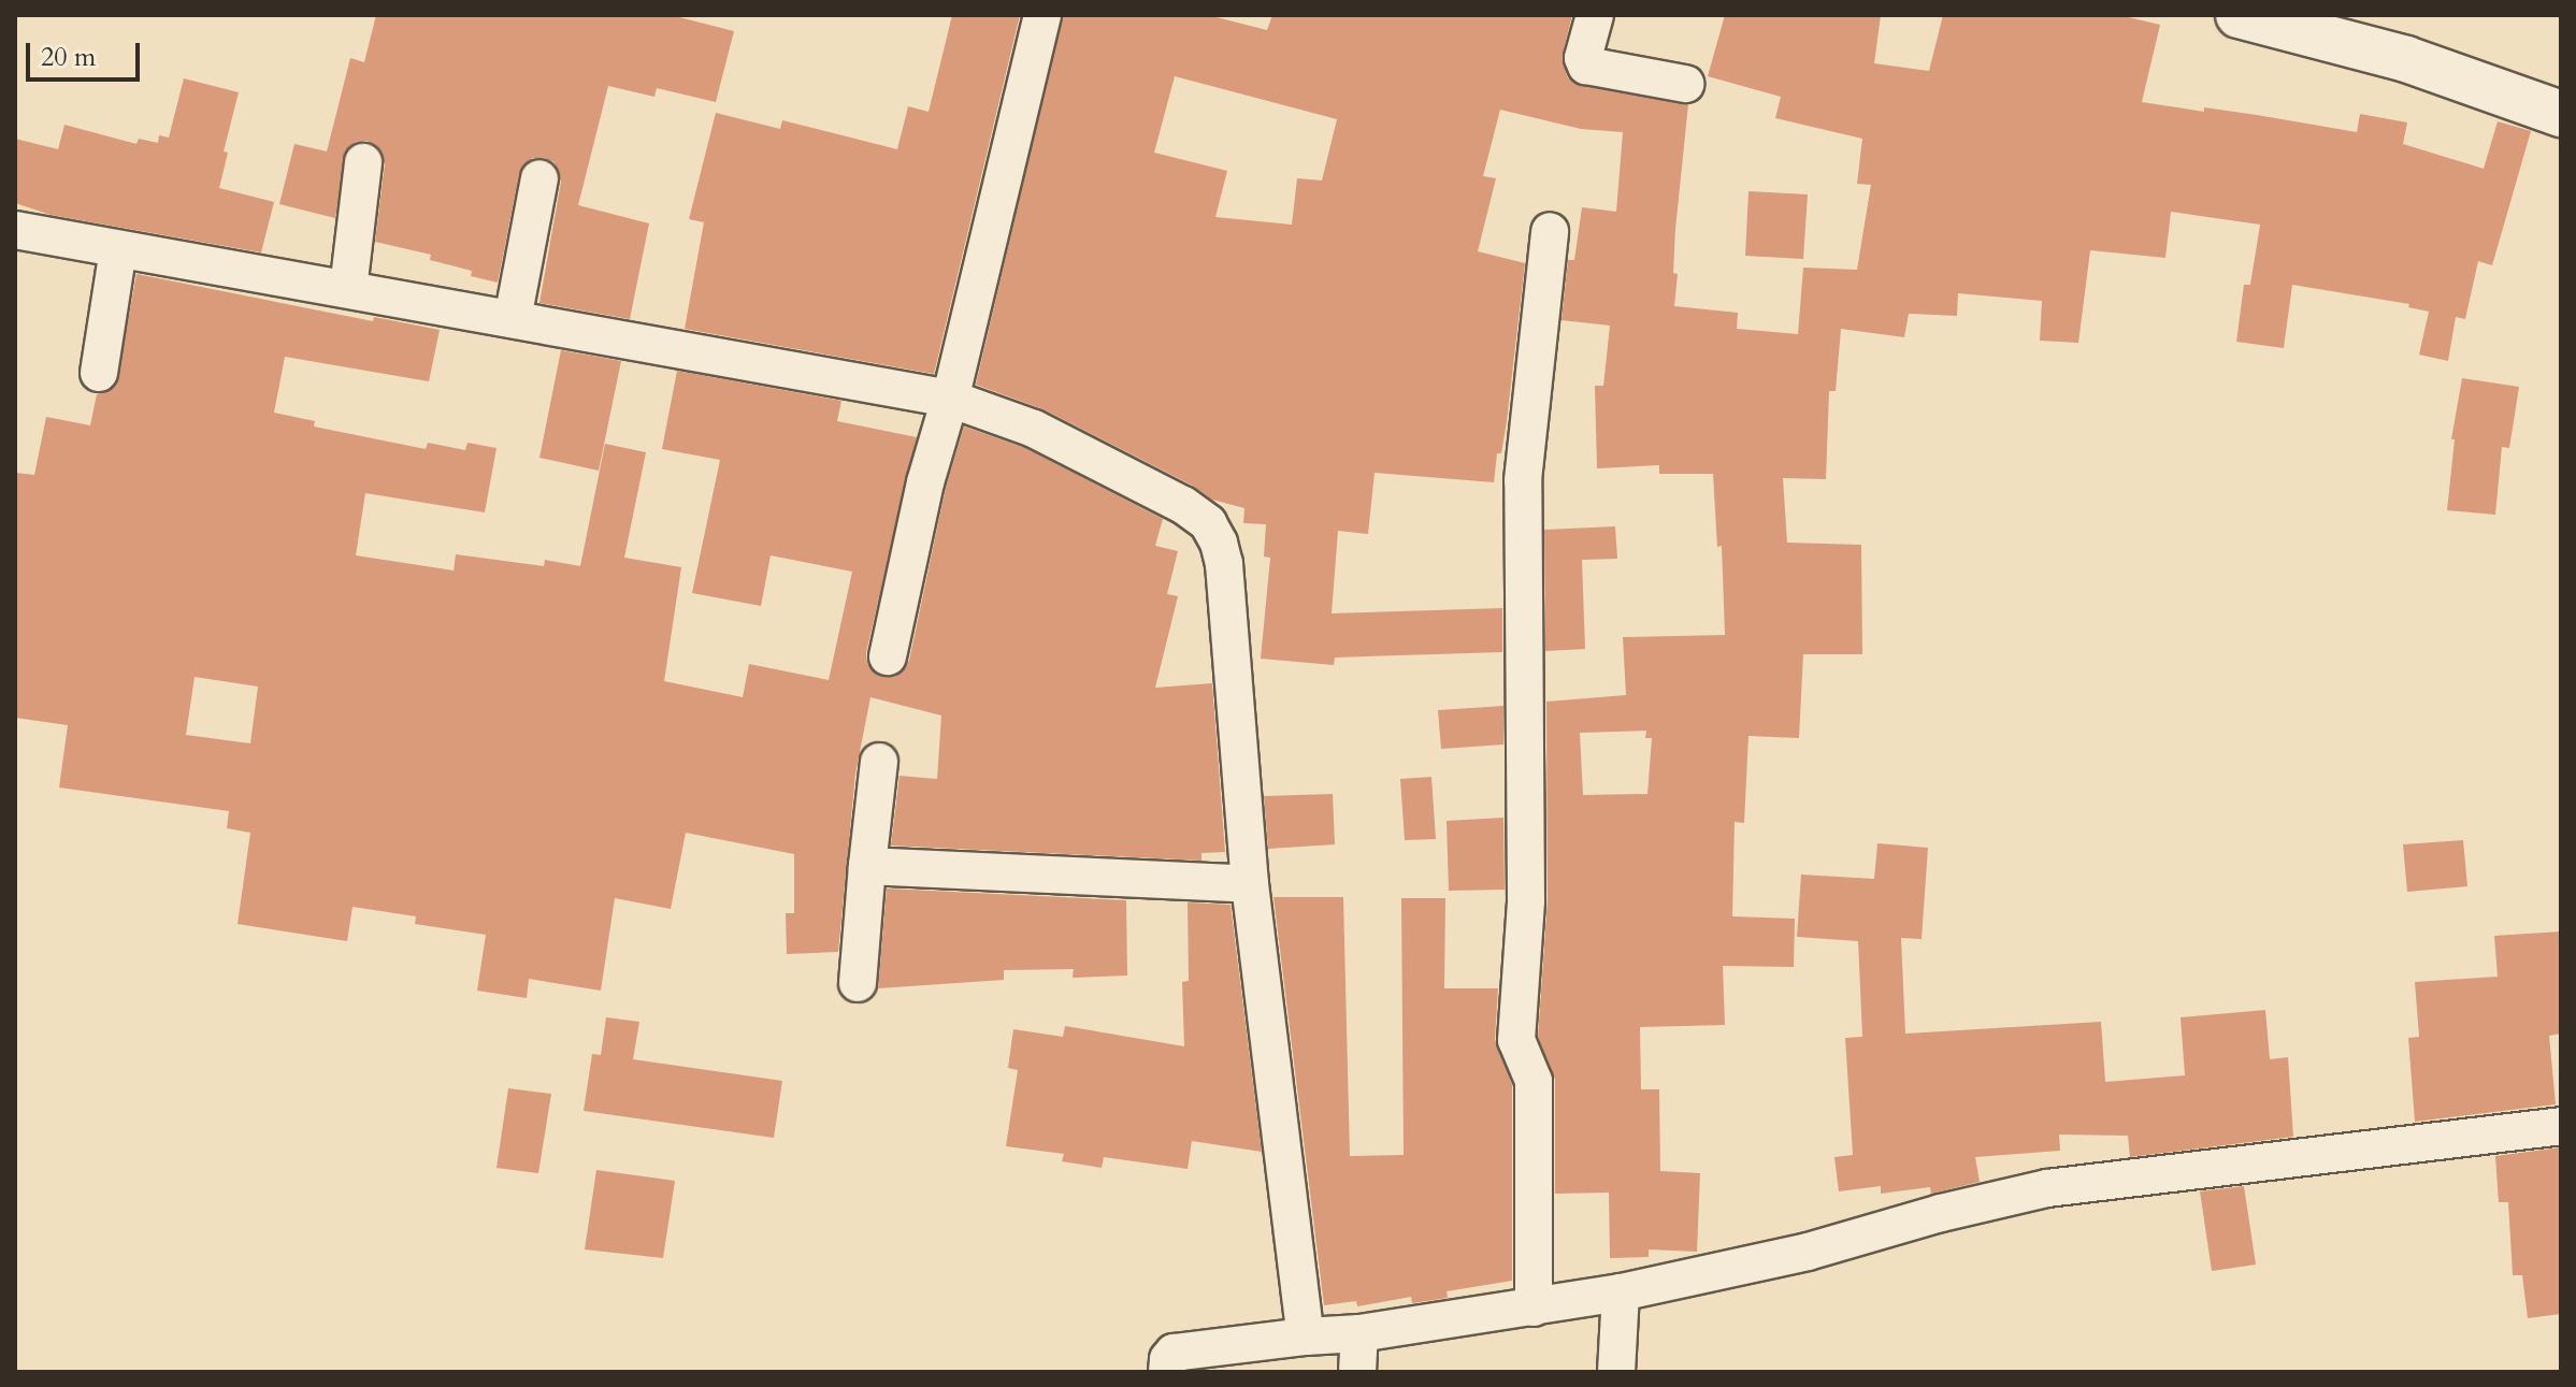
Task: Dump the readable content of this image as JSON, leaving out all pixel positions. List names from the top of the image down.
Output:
{
  "scale_bar": "20 m"
}
